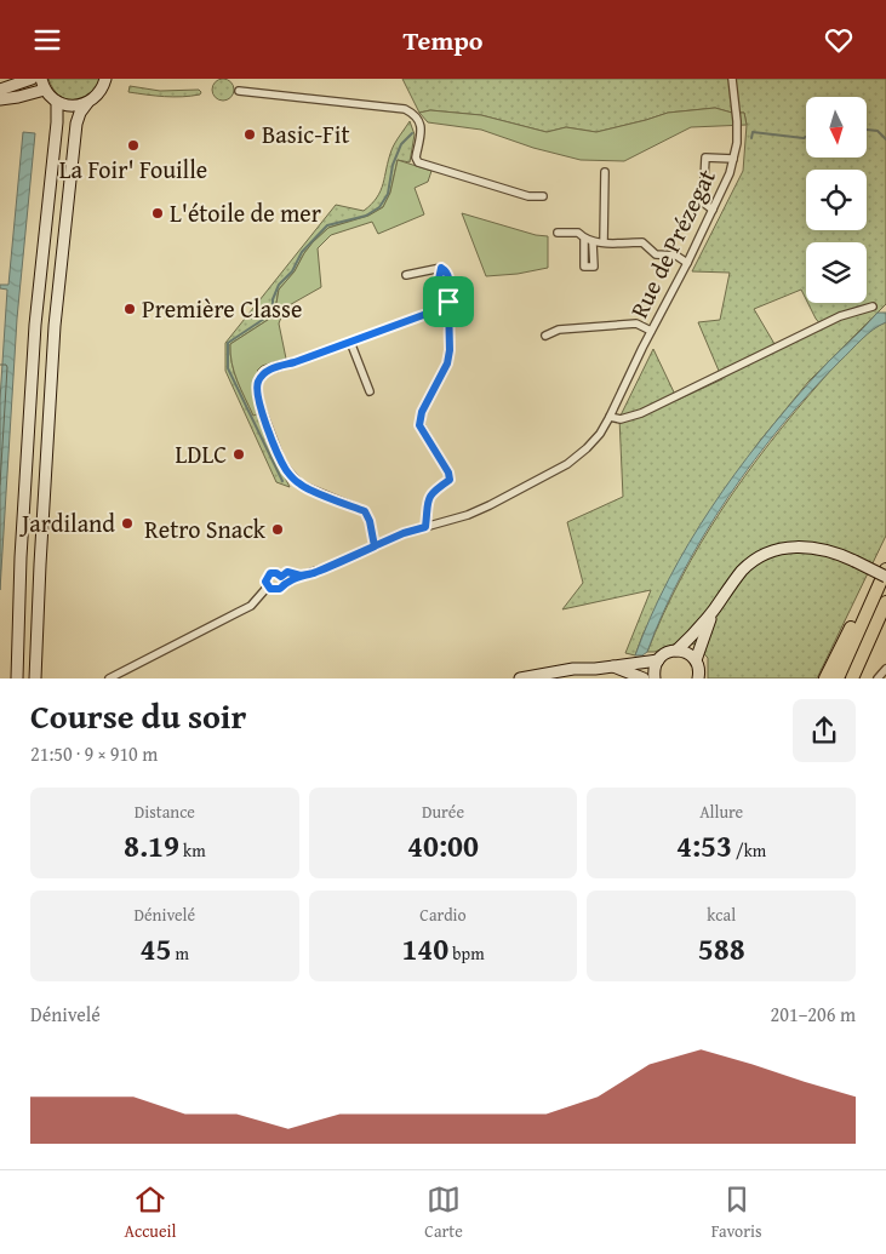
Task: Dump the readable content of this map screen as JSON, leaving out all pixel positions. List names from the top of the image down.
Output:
{
  "streets": {
    "street": ["Rue de Prézegat"]
  },
  "places": [
    "Basic-Fit",
    "La Foir' Fouille",
    "L'étoile de mer",
    "Première Classe",
    "LDLC",
    "Jardiland",
    "Retro Snack"
  ],
  "north": "bottom",
  "page": {
    "header": "Tempo",
    "heading": ["Course du soir", "21:50 · 9 × 910 m"],
    "stats": [
      ["Distance", "8.19 km"],
      ["Durée", "40:00"],
      ["Allure", "4:53 /km"],
      ["Dénivelé", "45 m"],
      ["Cardio", "140 bpm"],
      ["kcal", "588"]
    ],
    "chart": ["Dénivelé", "201–206 m"],
    "tabs": ["Accueil", "Carte", "Favoris"]
  }
}
